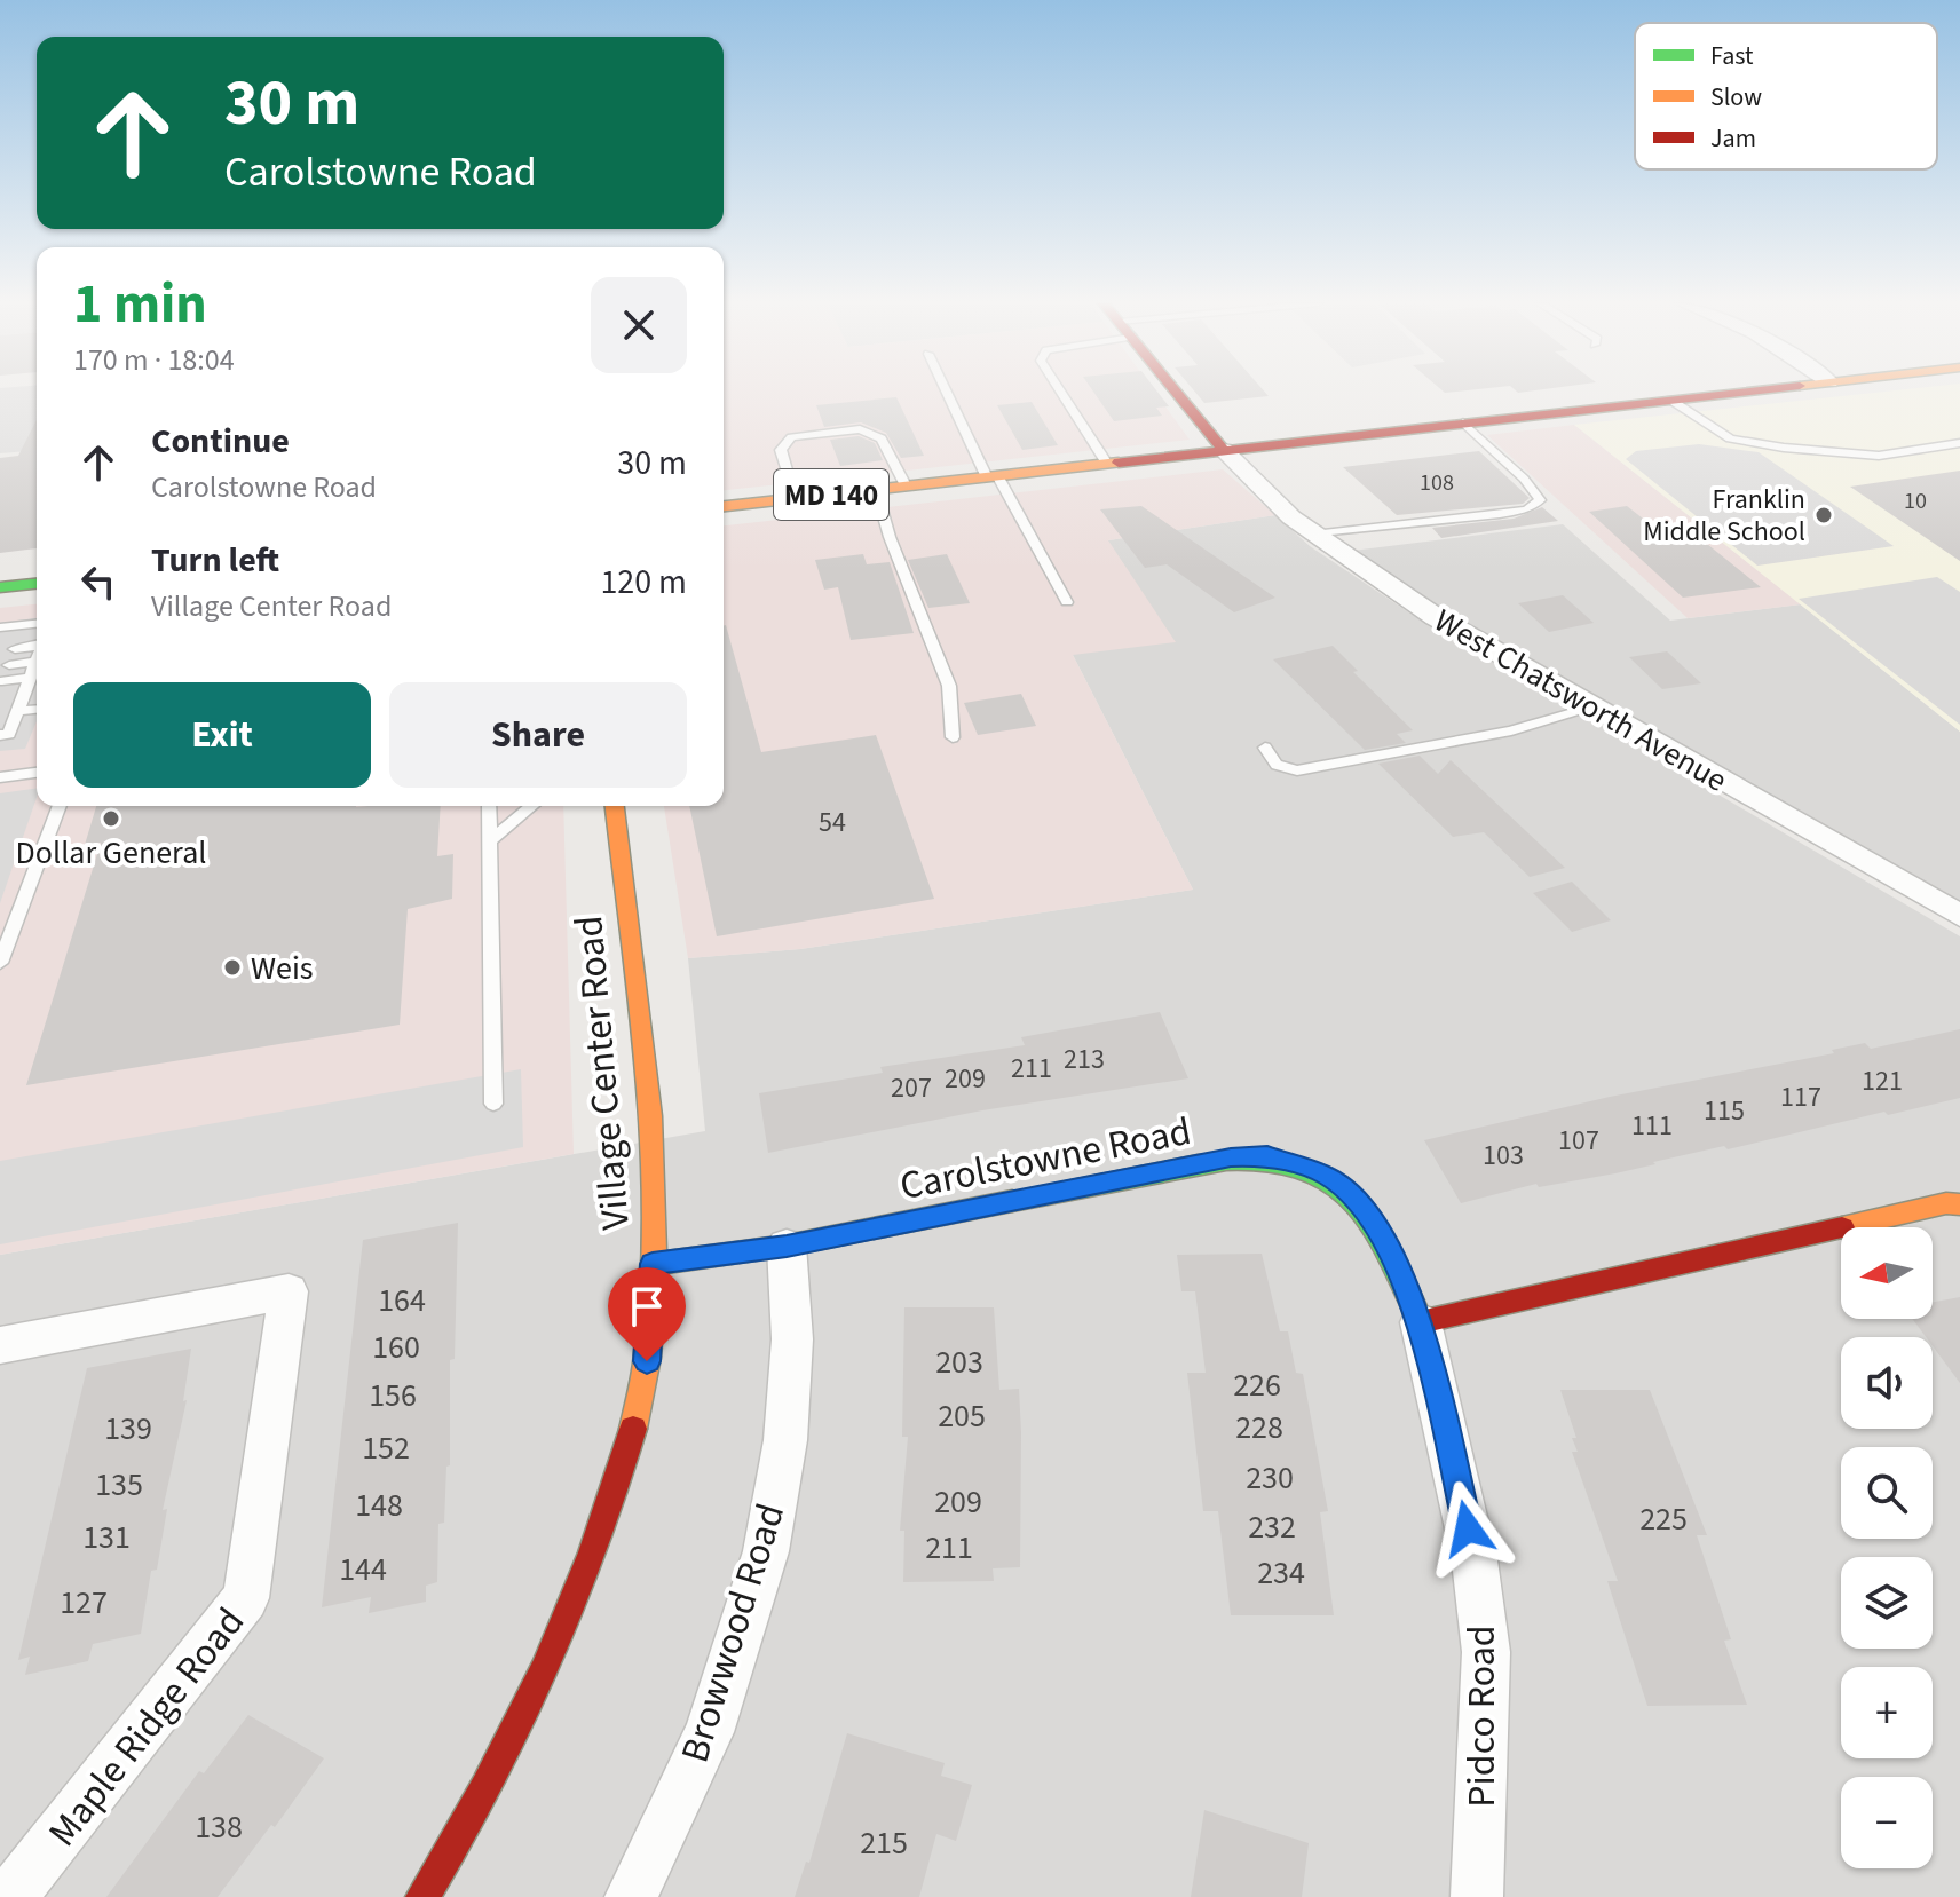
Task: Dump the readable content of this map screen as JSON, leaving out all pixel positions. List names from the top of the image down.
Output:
{
  "streets": {
    "street": [
      "MD 140",
      "West Chatsworth Avenue",
      "Village Center Road",
      "Carolstowne Road",
      "Browwood Road",
      "Pidco Road",
      "Maple Ridge Road"
    ]
  },
  "crossings": [
    ["MD 140", "West Chatsworth Avenue"],
    ["Village Center Road", "Carolstowne Road"],
    ["Carolstowne Road", "Browwood Road"],
    ["Carolstowne Road", "Pidco Road"]
  ],
  "places": ["Franklin Middle School", "Dollar General", "Weis"],
  "house_numbers": [
    "108",
    "10",
    "54",
    "213",
    "211",
    "209",
    "121",
    "207",
    "117",
    "115",
    "111",
    "107",
    "103",
    "164",
    "160",
    "203",
    "226",
    "156",
    "205",
    "228",
    "139",
    "152",
    "230",
    "135",
    "209",
    "148",
    "225",
    "232",
    "131",
    "211",
    "144",
    "234",
    "127",
    "138",
    "215"
  ],
  "legend": ["Fast", "Slow", "Jam"],
  "north": "left",
  "page": {
    "turn": ["30 m", "Carolstowne Road"],
    "heading": ["1 min", "170 m · 18:04"],
    "list": [
      {
        "name": "Continue",
        "note": "Carolstowne Road",
        "value": "30 m"
      },
      {
        "name": "Turn left",
        "note": "Village Center Road",
        "value": "120 m"
      }
    ],
    "buttons": ["Exit", "Share"],
    "map_buttons": ["+", "−"]
  }
}
